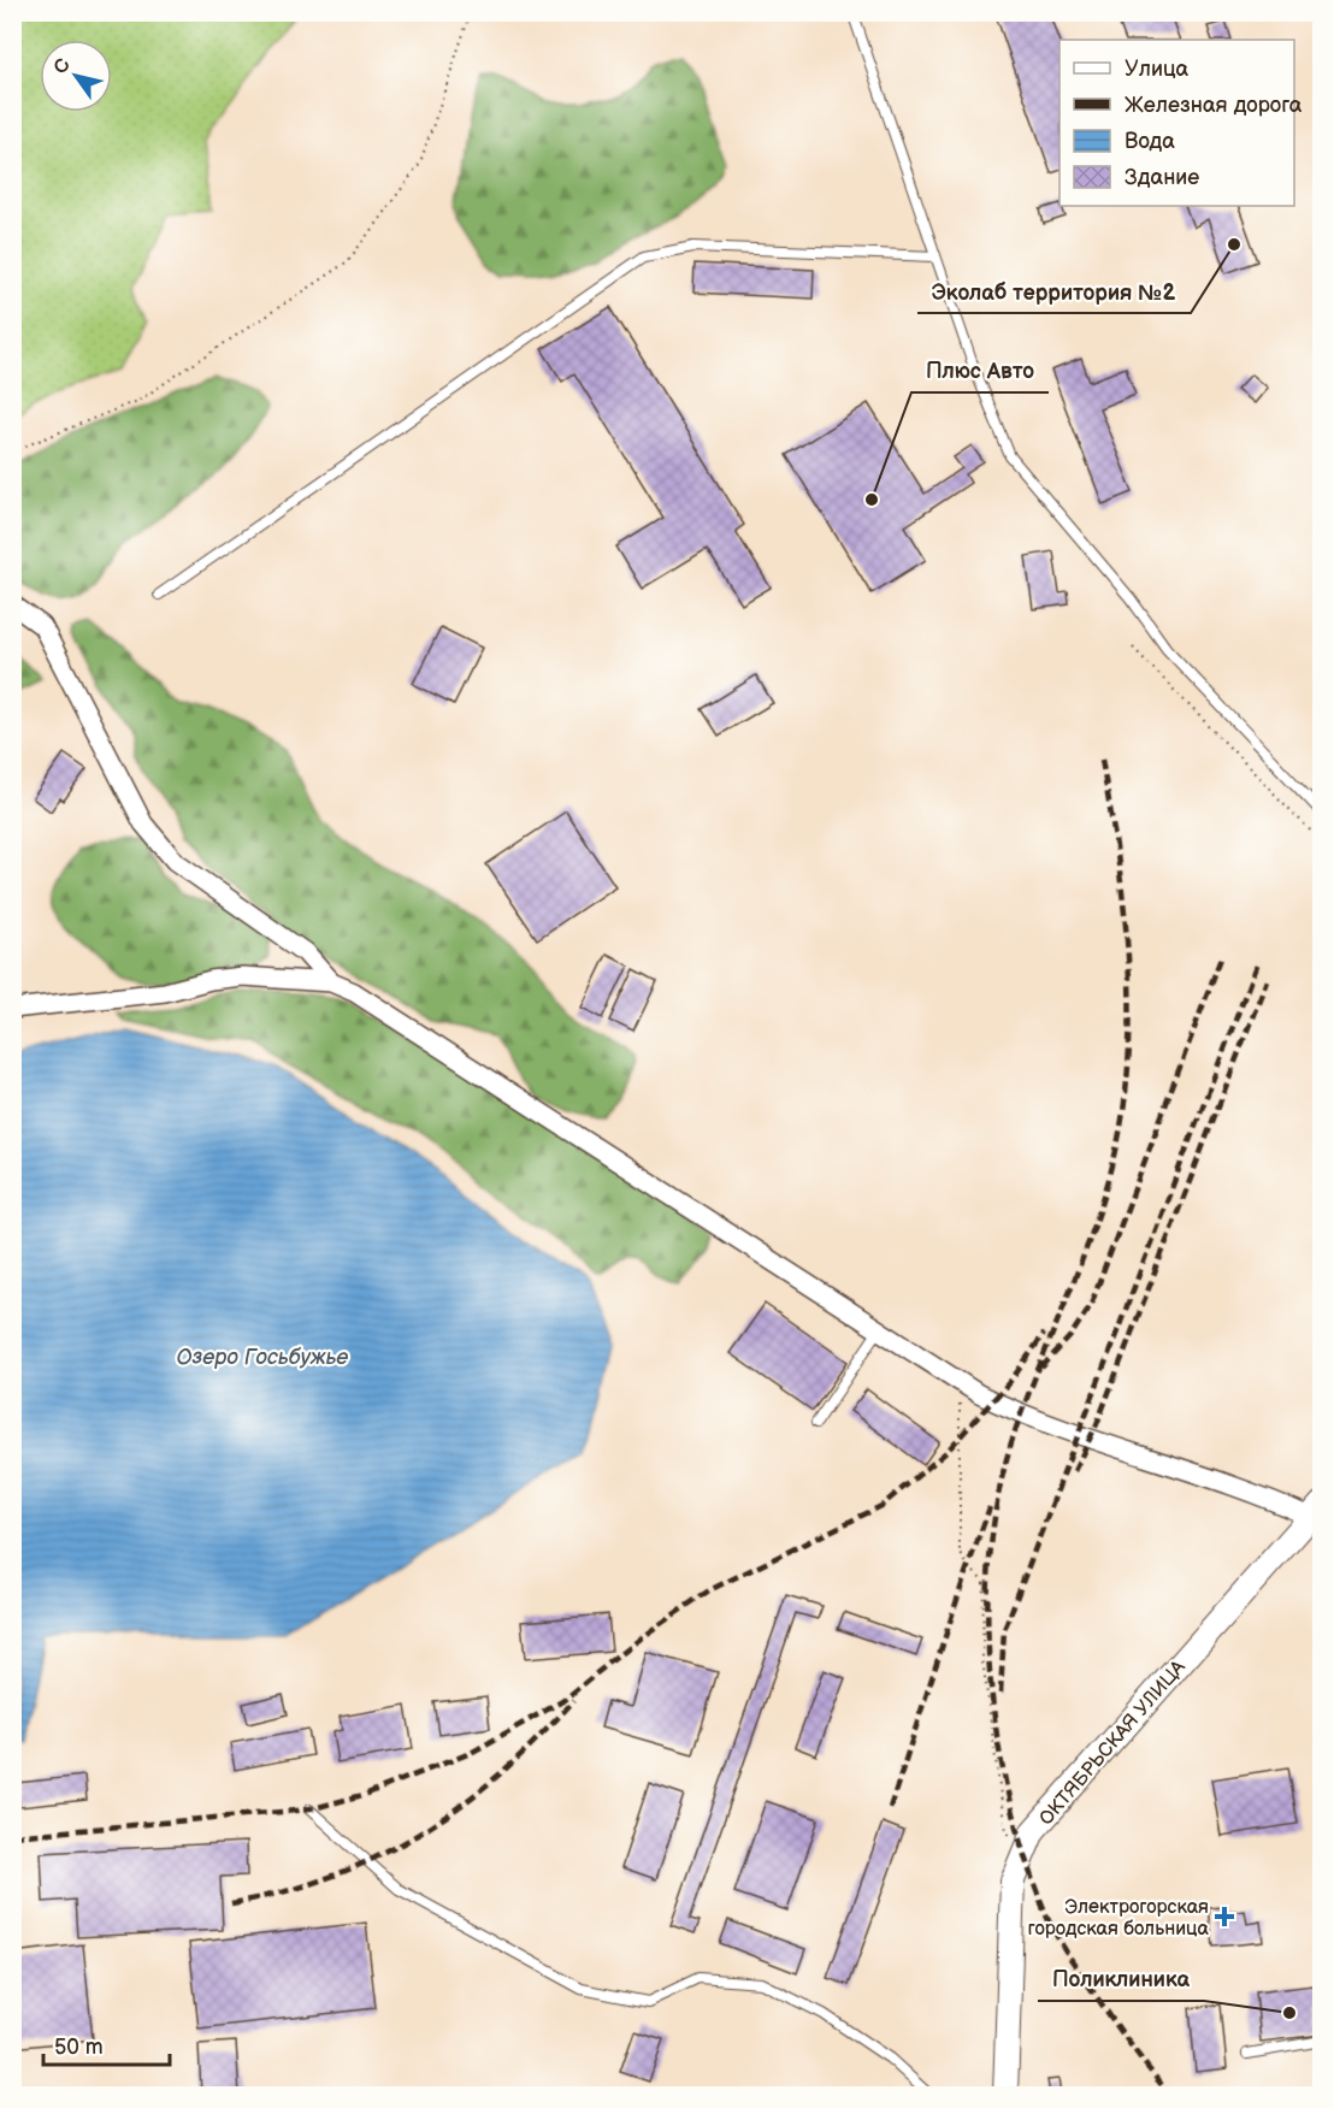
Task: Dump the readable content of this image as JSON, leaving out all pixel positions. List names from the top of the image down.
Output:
{
  "streets": {
    "street": ["ОКТЯБРЬСКАЯ УЛИЦА"]
  },
  "water": ["Озеро Госьбужье"],
  "places": {
    "other": ["Эколаб территория №2", "Плюс Авто", "Поликлиника"],
    "health": ["Электрогорская городская больница"]
  },
  "legend": [
    "Улица",
    "Железная дорога",
    "Вода",
    "Здание"
  ],
  "scale_bar": "50 m",
  "north": "top left"
}
